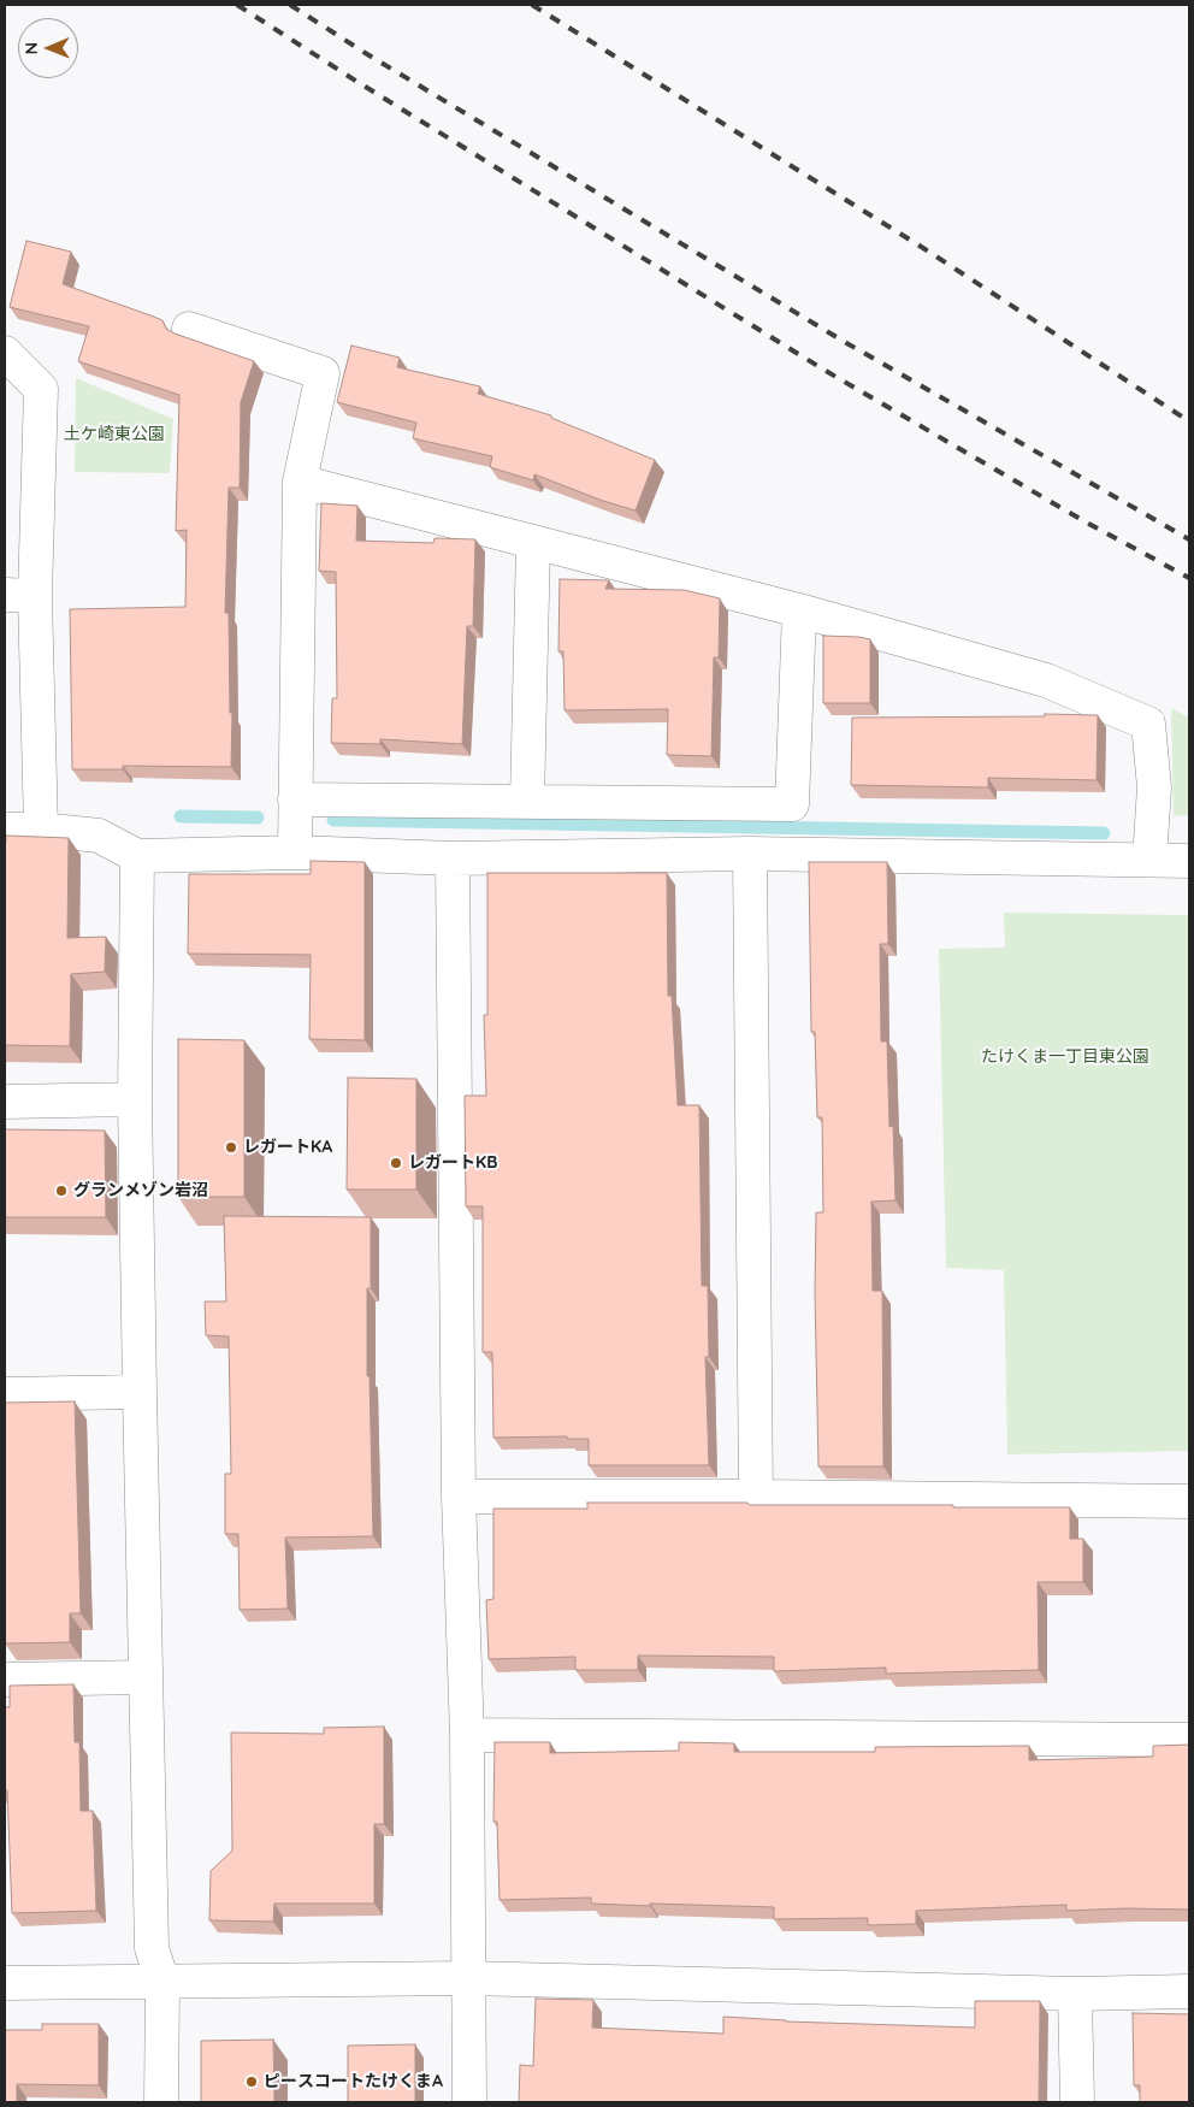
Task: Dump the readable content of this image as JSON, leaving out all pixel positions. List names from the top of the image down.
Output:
{
  "parks": ["土ケ崎東公園", "たけくま一丁目東公園"],
  "places": [
    "レガートKA",
    "レガートKB",
    "グランメゾン岩沼",
    "ピースコートたけくまA"
  ],
  "north": "left"
}
